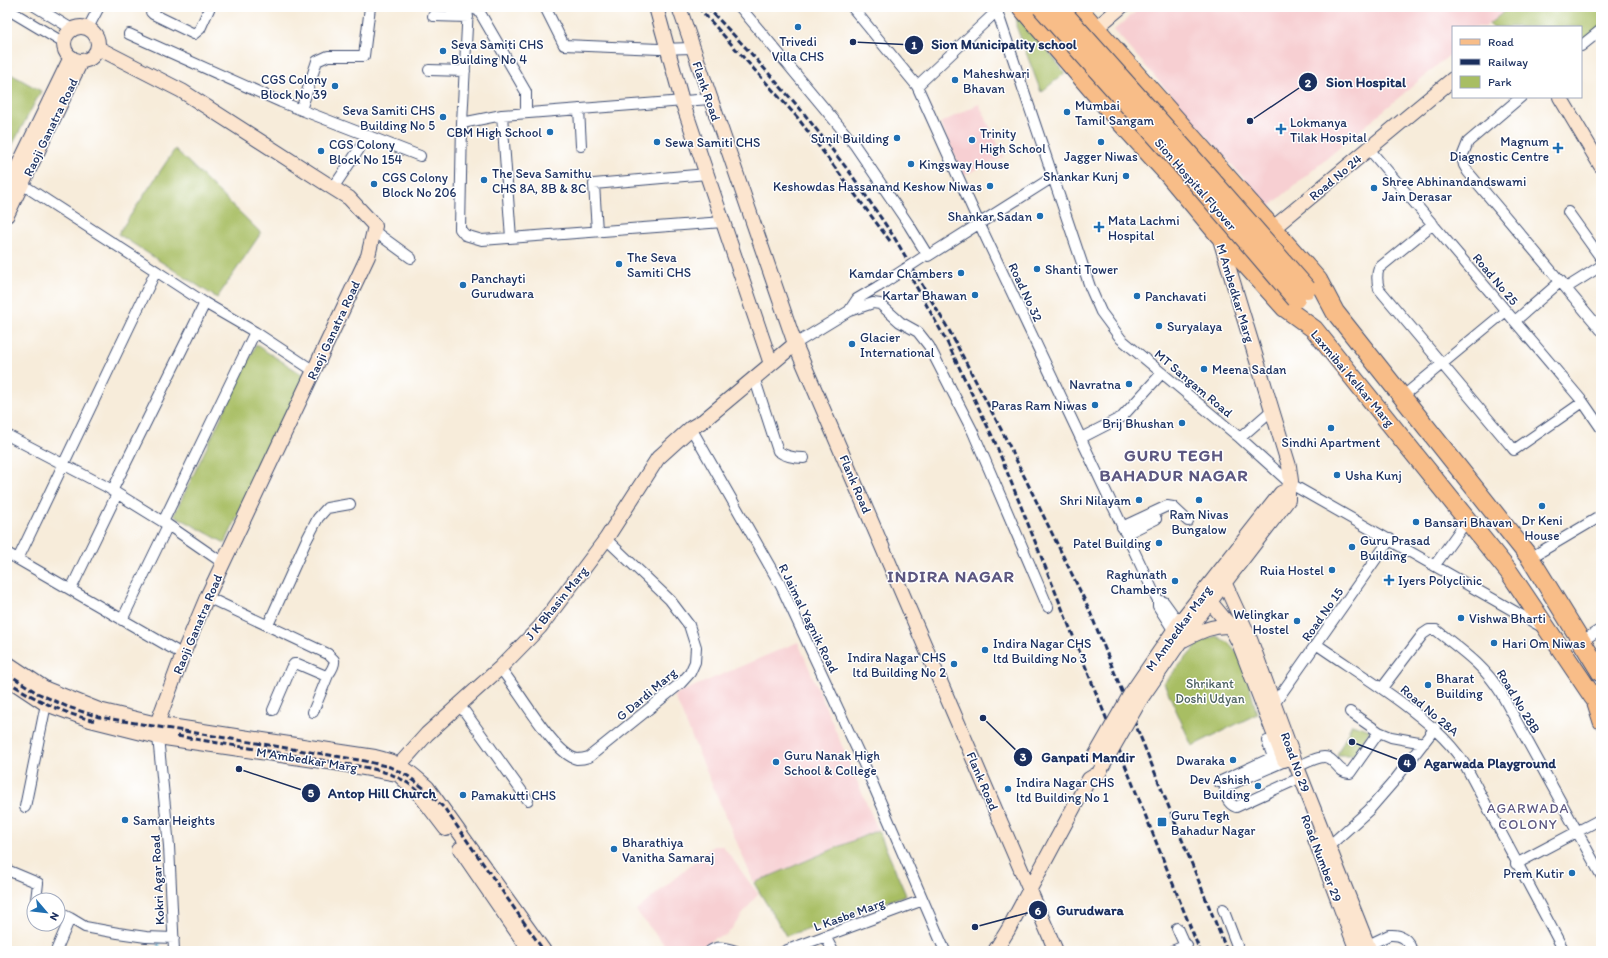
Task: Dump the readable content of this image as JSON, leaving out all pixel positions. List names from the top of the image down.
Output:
{
  "streets": {
    "highway": ["Sion Hospital Flyover", "Laxmibai Kelkar Marg"],
    "street": [
      "Flank Road",
      "Raoji Ganatra Road",
      "Road No 24",
      "Road No 25",
      "Road No 32",
      "M Ambedkar Marg",
      "MT Sangam Road",
      "J K Bhasin Marg",
      "Road No 15",
      "R Jaimal Yagnik Road",
      "G Dardi Marg",
      "Road No 28B",
      "Road No 28A",
      "Road No 29",
      "Road Number 29",
      "Kokri Agar Road",
      "L Kasbe Marg"
    ]
  },
  "crossings": [
    ["Flank Road", "M Ambedkar Marg"],
    ["Flank Road", "J K Bhasin Marg"],
    ["Raoji Ganatra Road", "Kokri Agar Road"],
    ["Road No 24", "Road No 25"],
    ["Road No 24", "Laxmibai Kelkar Marg"],
    ["Sion Hospital Flyover", "Laxmibai Kelkar Marg"],
    ["Road No 32", "M Ambedkar Marg"],
    ["M Ambedkar Marg", "Laxmibai Kelkar Marg"],
    ["M Ambedkar Marg", "MT Sangam Road"],
    ["M Ambedkar Marg", "Road No 29"],
    ["M Ambedkar Marg", "Road Number 29"],
    ["Laxmibai Kelkar Marg", "MT Sangam Road"],
    ["MT Sangam Road", "Road No 15"],
    ["J K Bhasin Marg", "R Jaimal Yagnik Road"],
    ["J K Bhasin Marg", "G Dardi Marg"],
    ["Road No 15", "Road No 28A"],
    ["Road No 15", "Road No 29"],
    ["Road No 15", "Road Number 29"],
    ["R Jaimal Yagnik Road", "L Kasbe Marg"],
    ["Road No 28B", "Road No 28A"],
    ["Road No 29", "Road Number 29"]
  ],
  "districts": ["GURU TEGH BAHADUR NAGAR", "INDIRA NAGAR", "AGARWADA COLONY"],
  "parks": ["Shrikant Doshi Udyan"],
  "places": {
    "other": [
      "Trivedi Villa CHS",
      "Sion Municipality school",
      "Seva Samiti CHS Building No 4",
      "Maheshwari Bhavan",
      "CGS Colony Block No 39",
      "Mumbai Tamil Sangam",
      "Seva Samiti CHS Building No 5",
      "Sion Hospital",
      "CBM High School",
      "Sunil Building",
      "Trinity High School",
      "Sewa Samiti CHS",
      "Jagger Niwas",
      "CGS Colony Block No 154",
      "Kingsway House",
      "Shankar Kunj",
      "The Seva Samithu CHS 8A, 8B & 8C",
      "CGS Colony Block No 206",
      "Keshowdas Hassanand Keshow Niwas",
      "Shree Abhinandandswami Jain Derasar",
      "Shankar Sadan",
      "The Seva Samiti CHS",
      "Shanti Tower",
      "Kamdar Chambers",
      "Panchayti Gurudwara",
      "Kartar Bhawan",
      "Panchavati",
      "Suryalaya",
      "Glacier International",
      "Meena Sadan",
      "Navratna",
      "Paras Ram Niwas",
      "Brij Bhushan",
      "Sindhi Apartment",
      "Usha Kunj",
      "Shri Nilayam",
      "Ram Nivas Bungalow",
      "Dr Keni House",
      "Bansari Bhavan",
      "Patel Building",
      "Guru Prasad Building",
      "Ruia Hostel",
      "Raghunath Chambers",
      "Vishwa Bharti",
      "Welingkar Hostel",
      "Hari Om Niwas",
      "Indira Nagar CHS ltd Building No 3",
      "Indira Nagar CHS ltd Building No 2",
      "Bharat Building",
      "Ganpati Mandir",
      "Agarwada Playground",
      "Dwaraka",
      "Guru Nanak High School & College",
      "Antop Hill Church",
      "Dev Ashish Building",
      "Indira Nagar CHS ltd Building No 1",
      "Pamakutti CHS",
      "Samar Heights",
      "Bharathiya Vanitha Samaraj",
      "Prem Kutir",
      "Gurudwara"
    ],
    "health": [
      "Lokmanya Tilak Hospital",
      "Magnum Diagnostic Centre",
      "Mata Lachmi Hospital",
      "Iyers Polyclinic"
    ],
    "transit": ["Guru Tegh Bahadur Nagar"]
  },
  "legend": ["Road", "Railway", "Park"],
  "north": "bottom right"
}
